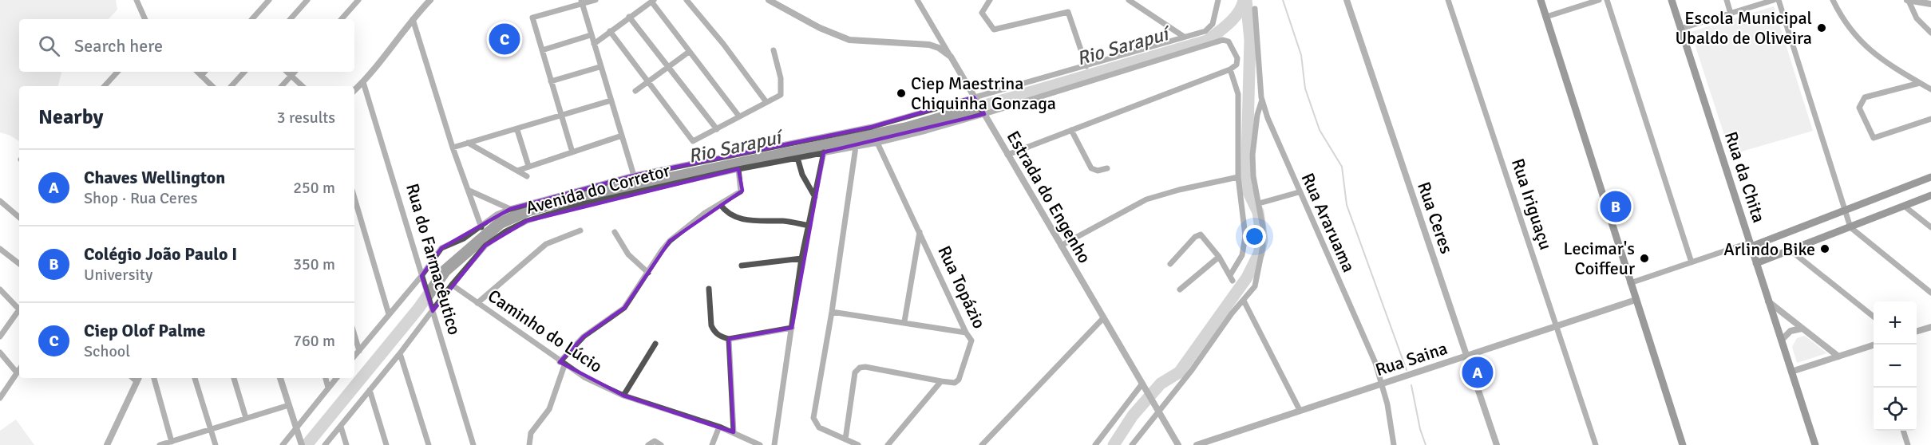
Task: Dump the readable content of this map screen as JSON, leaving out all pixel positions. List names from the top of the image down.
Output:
{
  "streets": {
    "main road": ["Rua da Chita"],
    "street": [
      "Avenida do Corretor",
      "Estrada do Engenho",
      "Rua Iriguaçu",
      "Rua Ceres",
      "Rua Araruama",
      "Rua do Farmacêutico",
      "Rua Topázio",
      "Caminho do Lúcio",
      "Rua Saina"
    ]
  },
  "crossings": [
    ["Avenida do Corretor", "Estrada do Engenho"],
    ["Avenida do Corretor", "Rua do Farmacêutico"],
    ["Avenida do Corretor", "Rua Topázio"],
    ["Avenida do Corretor", "Caminho do Lúcio"],
    ["Rua Iriguaçu", "Rua Saina"],
    ["Rua Ceres", "Rua Saina"],
    ["Rua Araruama", "Rua Saina"]
  ],
  "water": ["Rio Sarapuí"],
  "places": [
    "Escola Municipal Ubaldo de Oliveira",
    "Ciep Maestrina Chiquinha Gonzaga",
    "Arlindo Bike",
    "Lecimar's Coiffeur"
  ],
  "page": {
    "search": "Search here",
    "pins": ["C", "B", "A"],
    "heading": ["Nearby", "3 results"],
    "list": [
      {
        "mark": "A",
        "name": "Chaves Wellington",
        "note": "Shop · Rua Ceres",
        "value": "250 m"
      },
      {
        "mark": "B",
        "name": "Colégio João Paulo I",
        "note": "University",
        "value": "350 m"
      },
      {
        "mark": "C",
        "name": "Ciep Olof Palme",
        "note": "School",
        "value": "760 m"
      }
    ],
    "map_buttons": ["+", "−"]
  }
}
